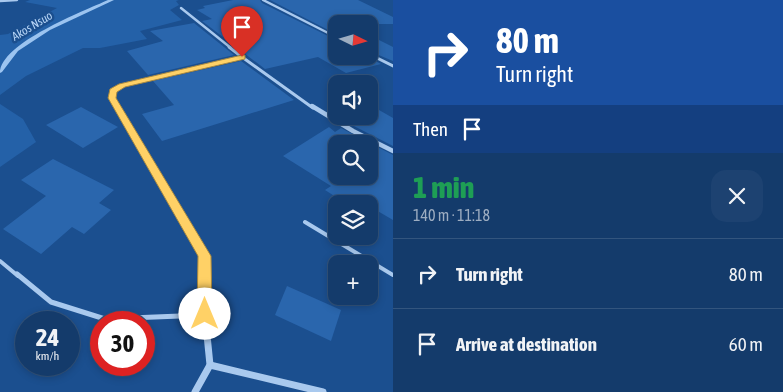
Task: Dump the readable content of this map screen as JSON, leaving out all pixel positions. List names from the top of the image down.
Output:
{
  "water": ["Akos Nsuo"],
  "north": "right",
  "page": {
    "turn": ["80 m", "Turn right"],
    "map_buttons": "+",
    "then": "Then",
    "heading": ["1 min", "140 m · 11:18"],
    "list": [
      {
        "name": "Turn right",
        "value": "80 m"
      },
      {
        "name": "Arrive at destination",
        "value": "60 m"
      }
    ],
    "speed": "24 km/h",
    "limit": "30"
  }
}
